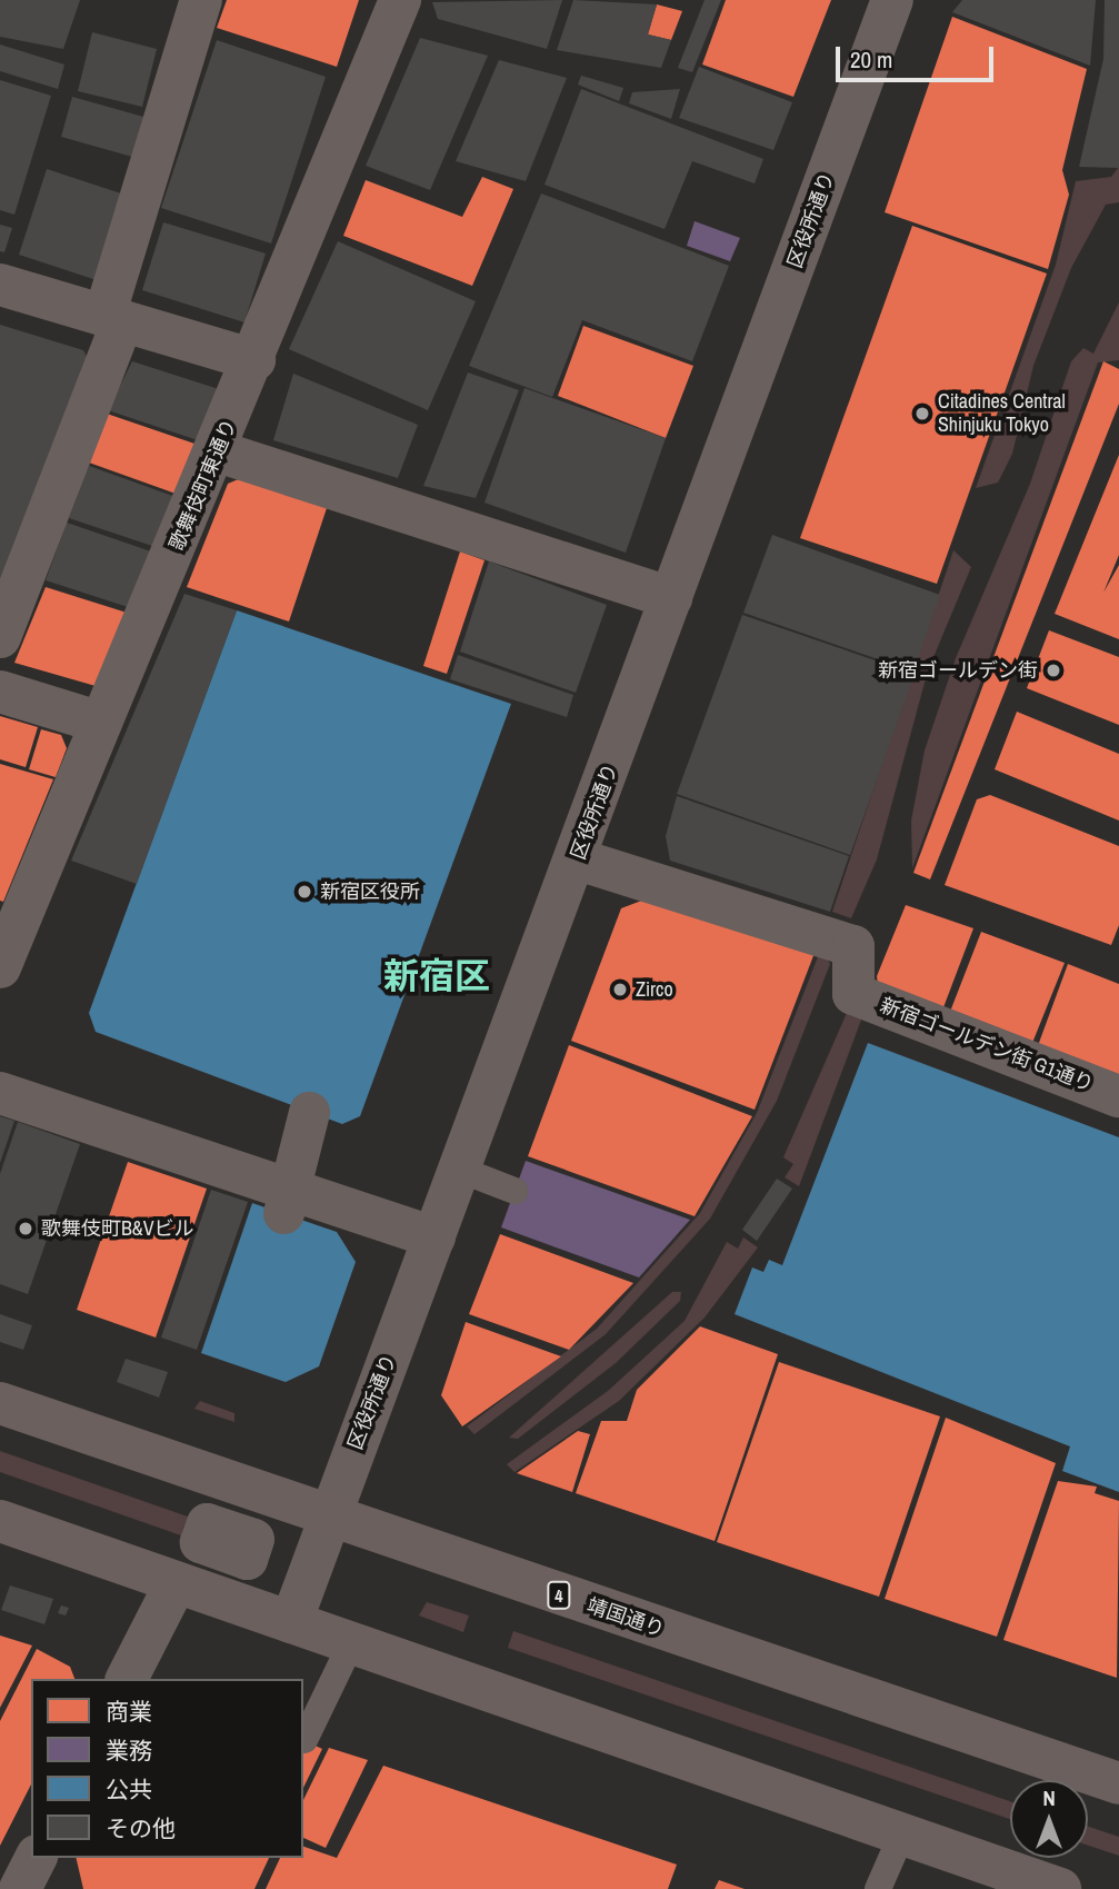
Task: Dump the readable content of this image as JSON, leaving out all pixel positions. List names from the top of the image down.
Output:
{
  "streets": {
    "main road": ["4", "靖国通り"],
    "street": ["区役所通り", "歌舞伎町東通り", "新宿ゴールデン街 G1通り"]
  },
  "crossings": [
    ["区役所通り", "新宿ゴールデン街 G1通り"],
    ["区役所通り", "靖国通り"]
  ],
  "districts": ["新宿区"],
  "places": [
    "Citadines Central Shinjuku Tokyo",
    "新宿ゴールデン街",
    "新宿区役所",
    "Zirco",
    "歌舞伎町B&Vビル"
  ],
  "legend": [
    "商業",
    "業務",
    "公共",
    "その他"
  ],
  "scale_bar": "20 m",
  "north": "top"
}
